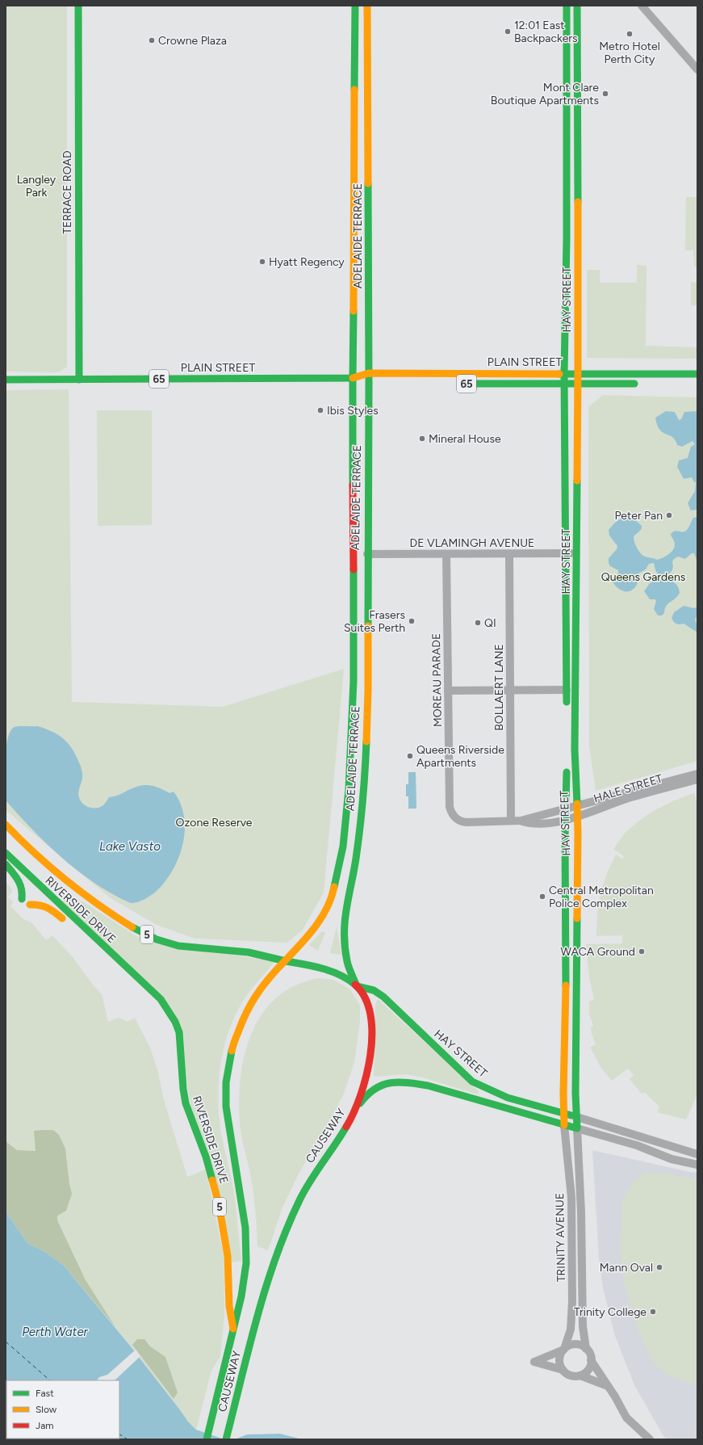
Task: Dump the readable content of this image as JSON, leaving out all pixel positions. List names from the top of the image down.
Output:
{
  "streets": {
    "main road": [
      "TERRACE ROAD",
      "ADELAIDE TERRACE",
      "HAY STREET",
      "PLAIN STREET",
      "65",
      "RIVERSIDE DRIVE",
      "5",
      "CAUSEWAY"
    ],
    "street": [
      "DE VLAMINGH AVENUE",
      "MOREAU PARADE",
      "BOLLAERT LANE",
      "HALE STREET",
      "TRINITY AVENUE"
    ]
  },
  "crossings": [
    ["TERRACE ROAD", "PLAIN STREET"],
    ["ADELAIDE TERRACE", "HAY STREET"],
    ["ADELAIDE TERRACE", "PLAIN STREET"],
    ["ADELAIDE TERRACE", "DE VLAMINGH AVENUE"],
    ["ADELAIDE TERRACE", "RIVERSIDE DRIVE"],
    ["ADELAIDE TERRACE", "CAUSEWAY"],
    ["HAY STREET", "PLAIN STREET"],
    ["HAY STREET", "DE VLAMINGH AVENUE"],
    ["HAY STREET", "HALE STREET"],
    ["HAY STREET", "CAUSEWAY"],
    ["HAY STREET", "TRINITY AVENUE"],
    ["DE VLAMINGH AVENUE", "MOREAU PARADE"],
    ["DE VLAMINGH AVENUE", "BOLLAERT LANE"],
    ["MOREAU PARADE", "BOLLAERT LANE"],
    ["RIVERSIDE DRIVE", "CAUSEWAY"]
  ],
  "water": ["Lake Vasto", "Perth Water"],
  "parks": ["Langley Park", "Queens Gardens", "Ozone Reserve"],
  "places": [
    "12:01 East Backpackers",
    "Metro Hotel Perth City",
    "Crowne Plaza",
    "Mont Clare Boutique Apartments",
    "Hyatt Regency",
    "Ibis Styles",
    "Mineral House",
    "Peter Pan",
    "Frasers Suites Perth",
    "QI",
    "Queens Riverside Apartments",
    "Central Metropolitan Police Complex",
    "WACA Ground",
    "Mann Oval",
    "Trinity College"
  ],
  "legend": ["Fast", "Slow", "Jam"]
}
